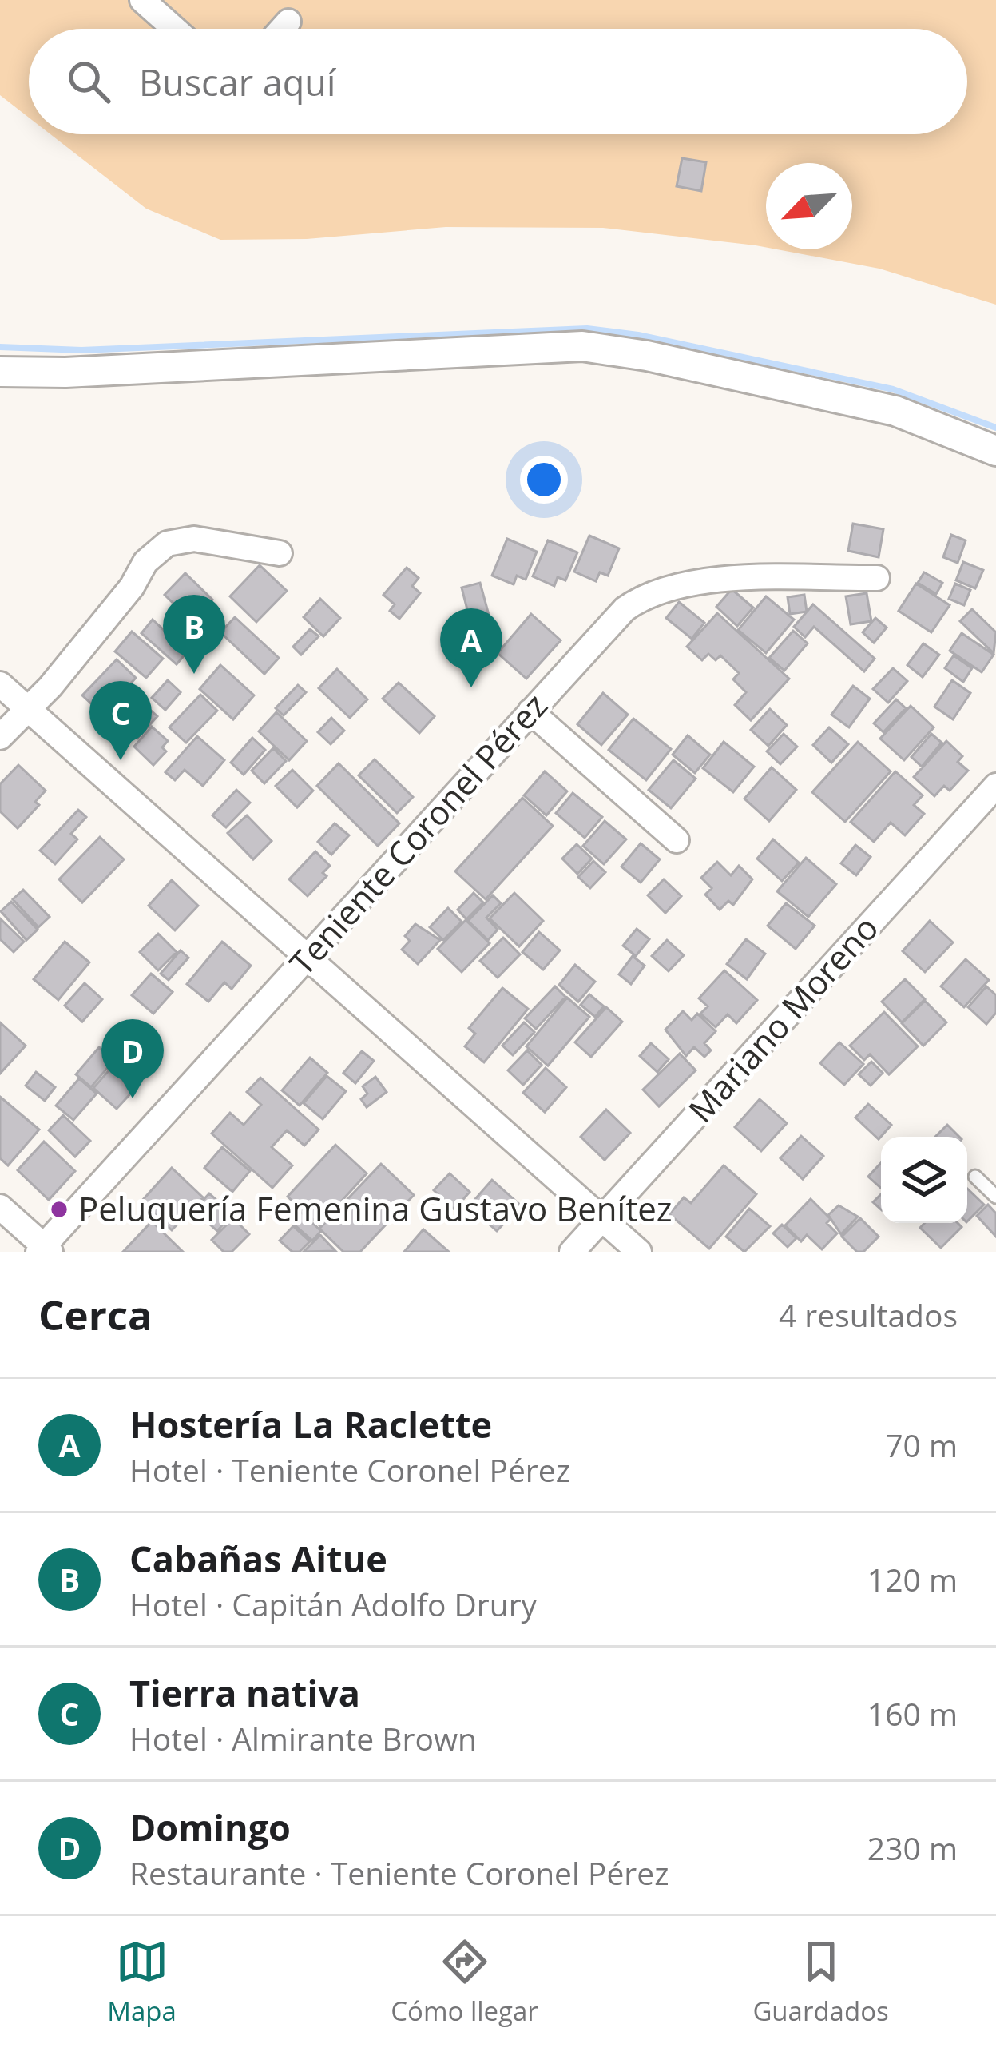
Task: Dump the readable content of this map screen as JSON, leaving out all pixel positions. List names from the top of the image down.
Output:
{
  "streets": {
    "street": ["Teniente Coronel Pérez", "Mariano Moreno"]
  },
  "places": ["Peluquería Femenina Gustavo Benítez"],
  "north": "bottom left",
  "page": {
    "search": "Buscar aquí",
    "pins": [
      "B",
      "A",
      "C",
      "D"
    ],
    "heading": ["Cerca", "4 resultados"],
    "list": [
      {
        "mark": "A",
        "name": "Hostería La Raclette",
        "note": "Hotel · Teniente Coronel Pérez",
        "value": "70 m"
      },
      {
        "mark": "B",
        "name": "Cabañas Aitue",
        "note": "Hotel · Capitán Adolfo Drury",
        "value": "120 m"
      },
      {
        "mark": "C",
        "name": "Tierra nativa",
        "note": "Hotel · Almirante Brown",
        "value": "160 m"
      },
      {
        "mark": "D",
        "name": "Domingo",
        "note": "Restaurante · Teniente Coronel Pérez",
        "value": "230 m"
      }
    ],
    "nav": ["Mapa", "Cómo llegar", "Guardados"]
  }
}
